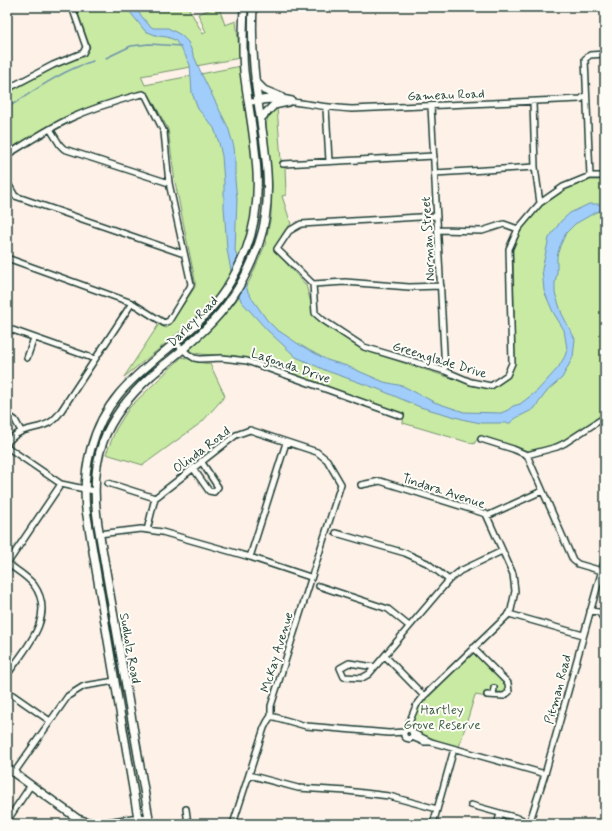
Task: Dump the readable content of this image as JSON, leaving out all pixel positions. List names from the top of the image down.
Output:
{
  "streets": {
    "main road": ["Darley Road", "Sudholz Road"],
    "street": [
      "Gameau Road",
      "Norman Street",
      "Greenglade Drive",
      "Lagonda Drive",
      "Olinda Road",
      "Tindara Avenue",
      "McKay Avenue",
      "Pitman Road"
    ]
  },
  "crossings": [
    ["Gameau Road", "Norman Street"],
    ["Gameau Road", "Darley Road"],
    ["Norman Street", "Greenglade Drive"],
    ["Darley Road", "Lagonda Drive"],
    ["Darley Road", "Sudholz Road"],
    ["Olinda Road", "McKay Avenue"]
  ],
  "parks": ["Hartley Grove Reserve"]
}
